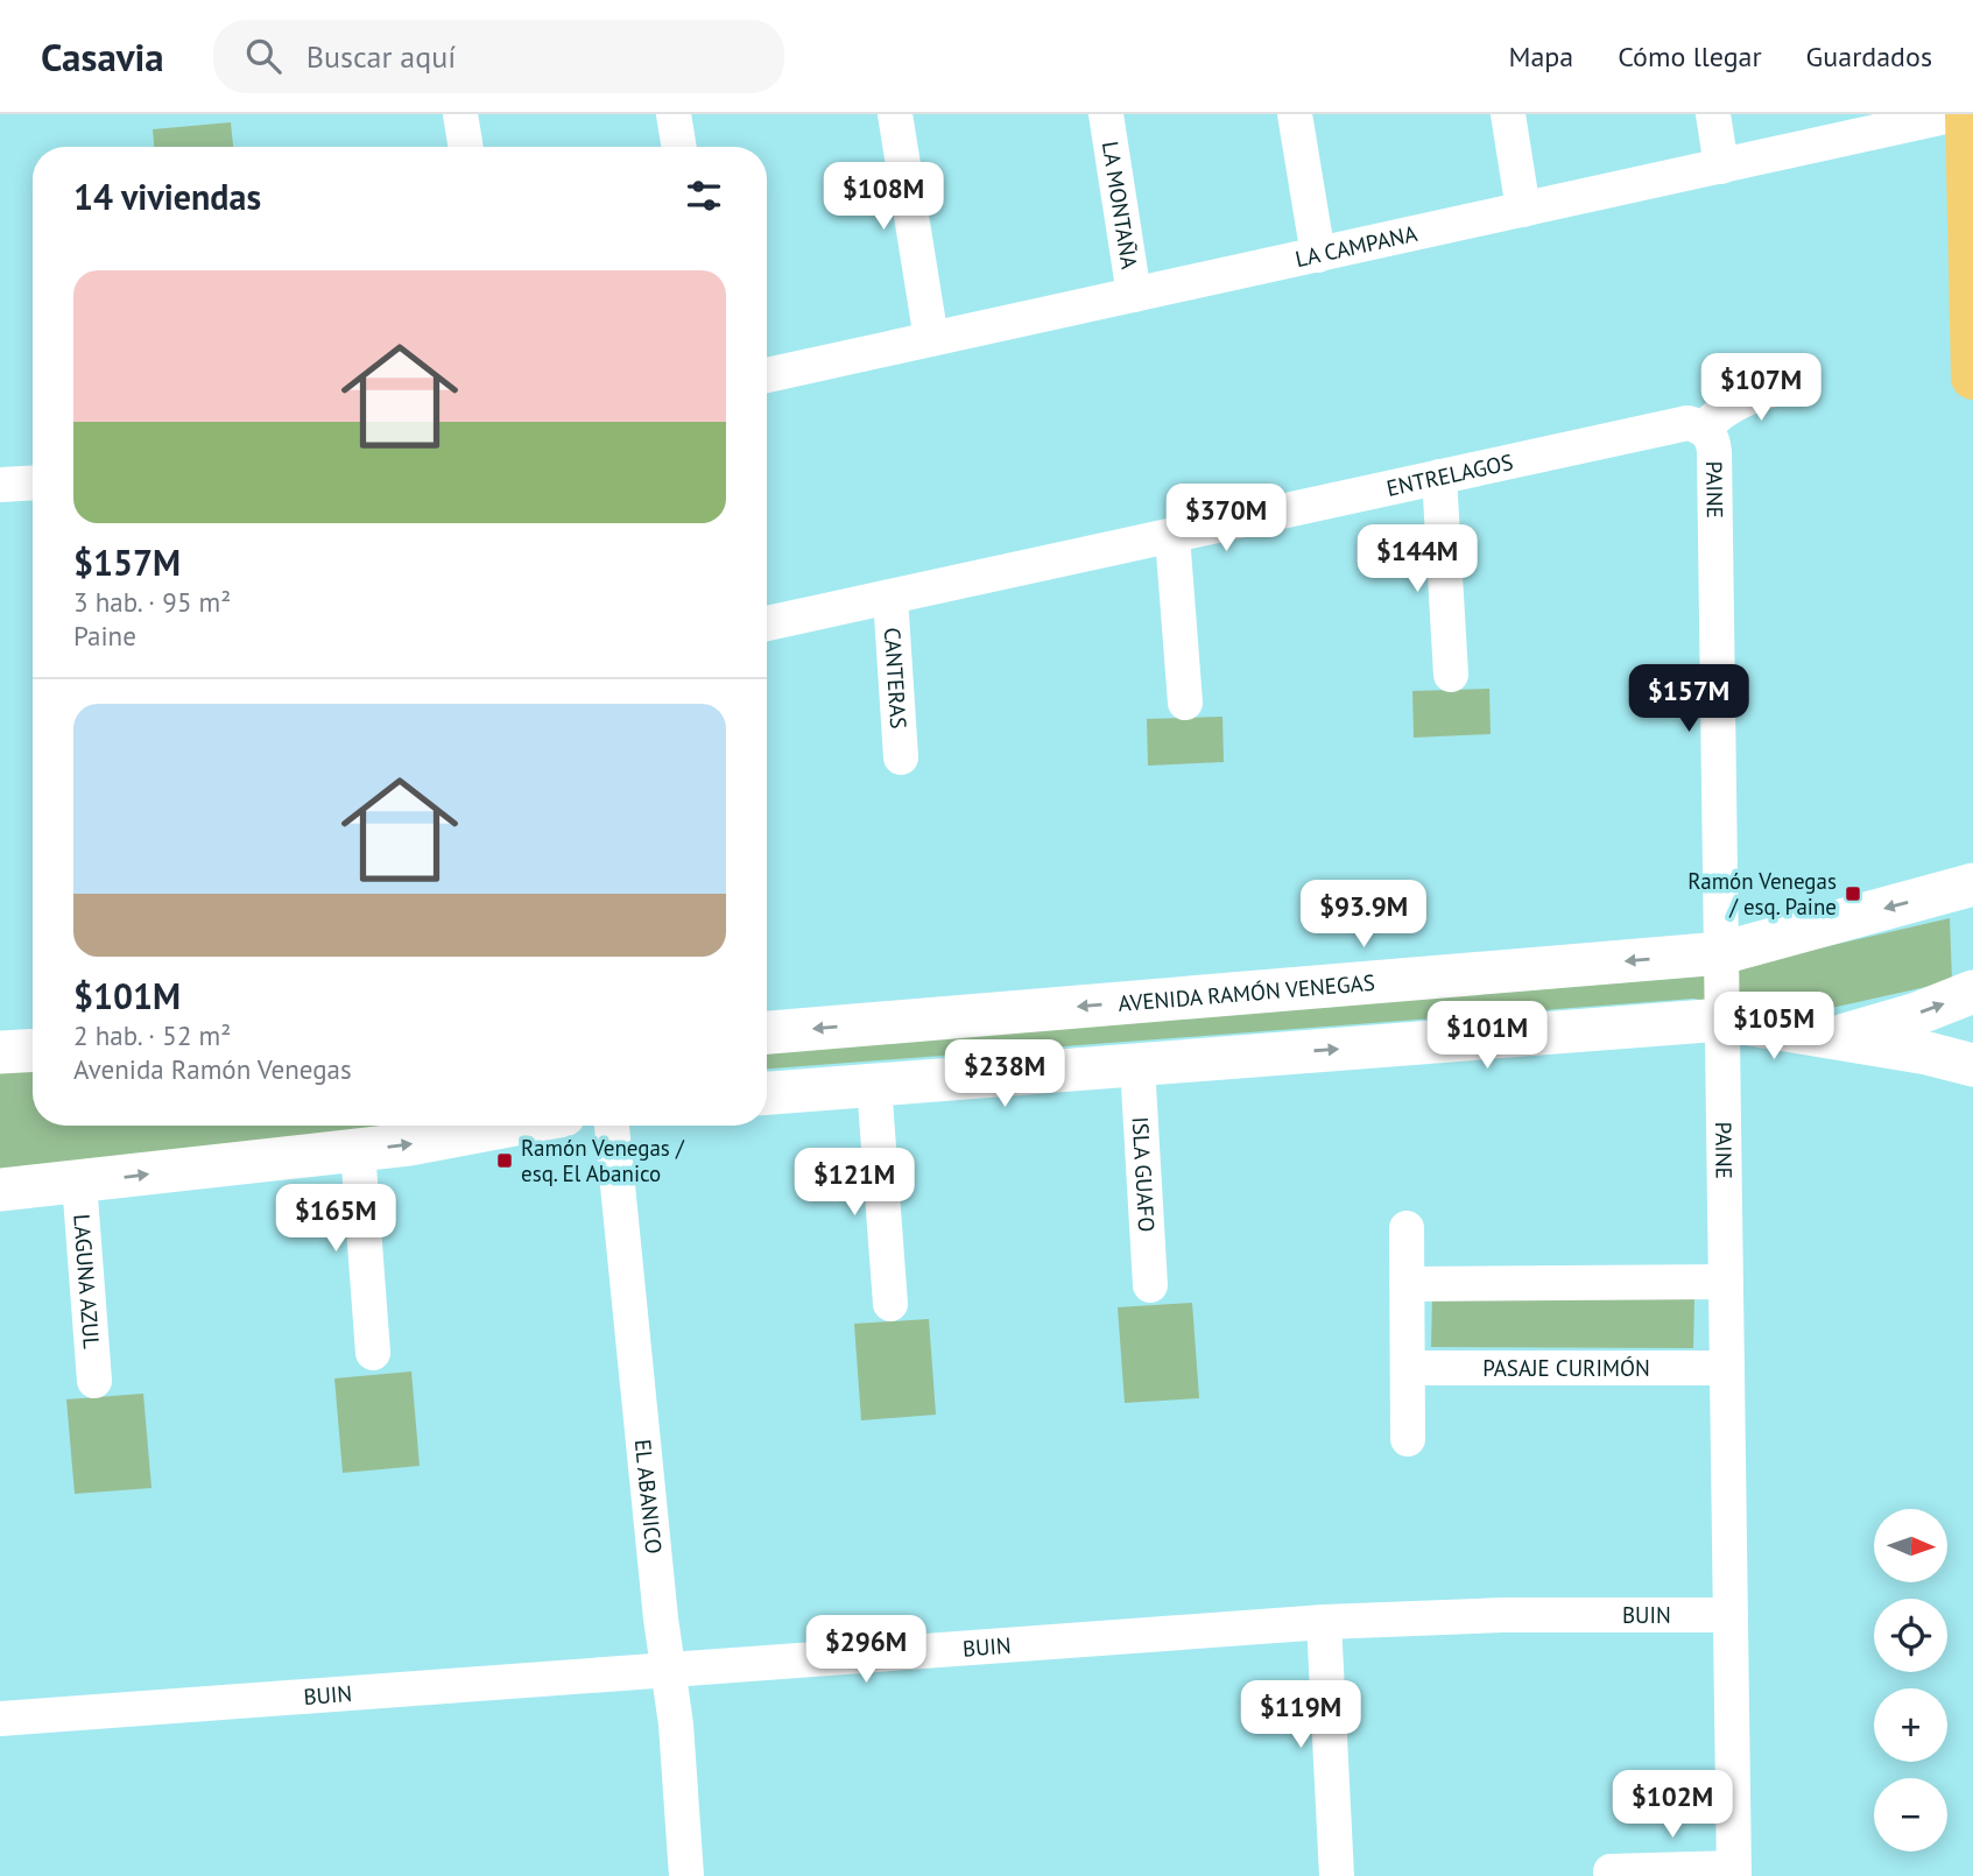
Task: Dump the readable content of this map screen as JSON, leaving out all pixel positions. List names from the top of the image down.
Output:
{
  "streets": {
    "street": [
      "LA MONTAÑA",
      "LA CAMPANA",
      "ENTRELAGOS",
      "PAINE",
      "CANTERAS",
      "AVENIDA RAMÓN VENEGAS",
      "ISLA GUAFO",
      "LAGUNA AZUL",
      "PASAJE CURIMÓN",
      "EL ABANICO",
      "BUIN"
    ]
  },
  "crossings": [
    ["LA MONTAÑA", "LA CAMPANA"],
    ["ENTRELAGOS", "PAINE"],
    ["ENTRELAGOS", "CANTERAS"],
    ["PAINE", "AVENIDA RAMÓN VENEGAS"],
    ["PAINE", "PASAJE CURIMÓN"],
    ["PAINE", "BUIN"],
    ["EL ABANICO", "BUIN"]
  ],
  "places": {
    "transit": ["Ramón Venegas / esq. Paine", "Ramón Venegas / esq. El Abanico"]
  },
  "north": "right",
  "page": {
    "header": "Casavia",
    "search": "Buscar aquí",
    "nav": ["Mapa", "Cómo llegar", "Guardados"],
    "heading": "14 viviendas",
    "price": [
      "$108M",
      "$107M",
      "$370M",
      "$144M",
      "$157M",
      "$93.9M",
      "$105M",
      "$101M",
      "$238M",
      "$121M",
      "$165M",
      "$296M",
      "$119M",
      "$102M"
    ],
    "list": [
      {
        "name": "$157M",
        "note": "3 hab. · 95 m² · Paine"
      },
      {
        "name": "$101M",
        "note": "2 hab. · 52 m² · Avenida Ramón Venegas"
      }
    ],
    "map_buttons": ["+", "−"]
  }
}
